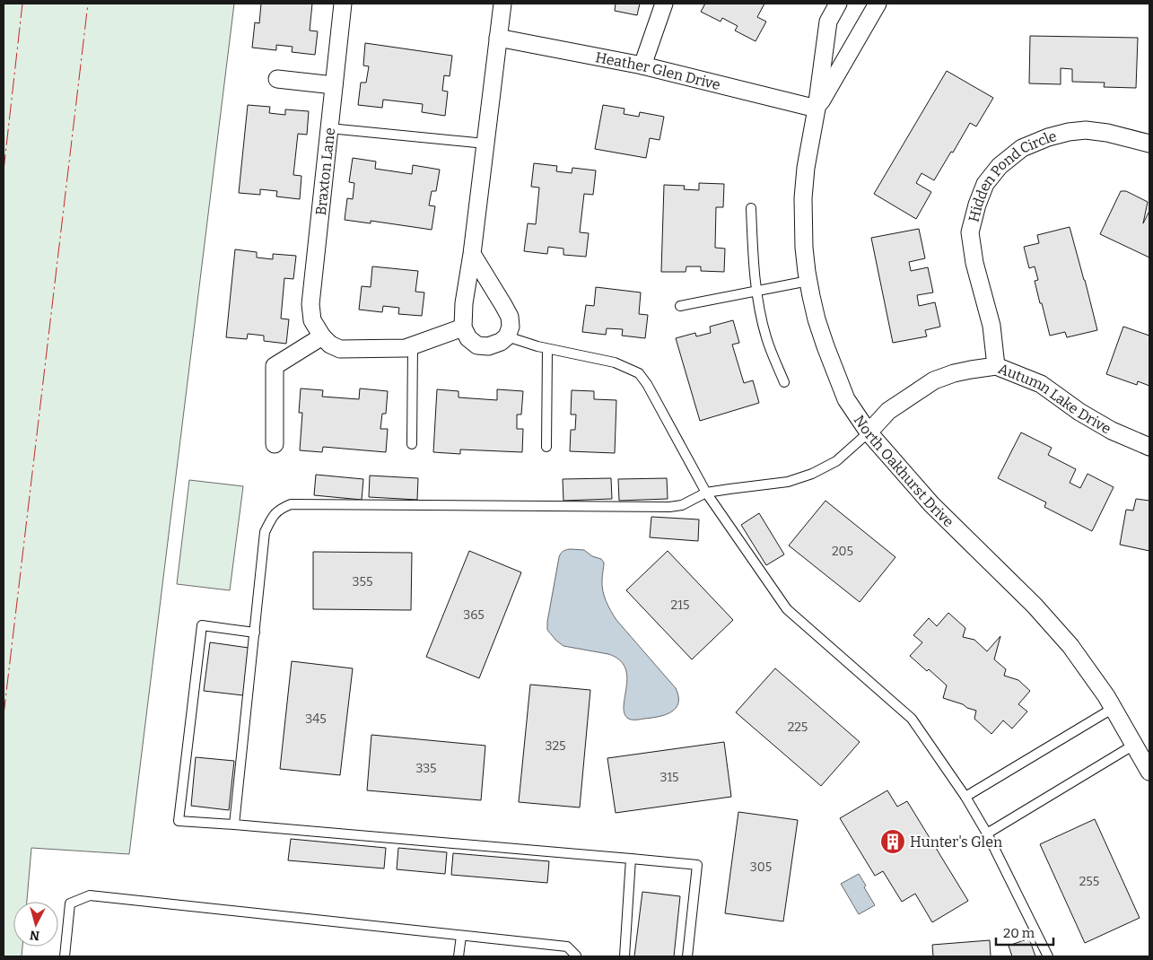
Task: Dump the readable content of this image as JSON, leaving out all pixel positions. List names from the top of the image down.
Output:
{
  "streets": {
    "street": [
      "Heather Glen Drive",
      "Braxton Lane",
      "Hidden Pond Circle",
      "Autumn Lake Drive",
      "North Oakhurst Drive"
    ]
  },
  "crossings": [
    ["Heather Glen Drive", "North Oakhurst Drive"],
    ["Hidden Pond Circle", "Autumn Lake Drive"],
    ["Autumn Lake Drive", "North Oakhurst Drive"]
  ],
  "places": {
    "building": ["Hunter's Glen"]
  },
  "house_numbers": [
    "205",
    "355",
    "215",
    "365",
    "345",
    "225",
    "325",
    "335",
    "315",
    "305",
    "255"
  ],
  "scale_bar": "20 m",
  "north": "bottom"
}
